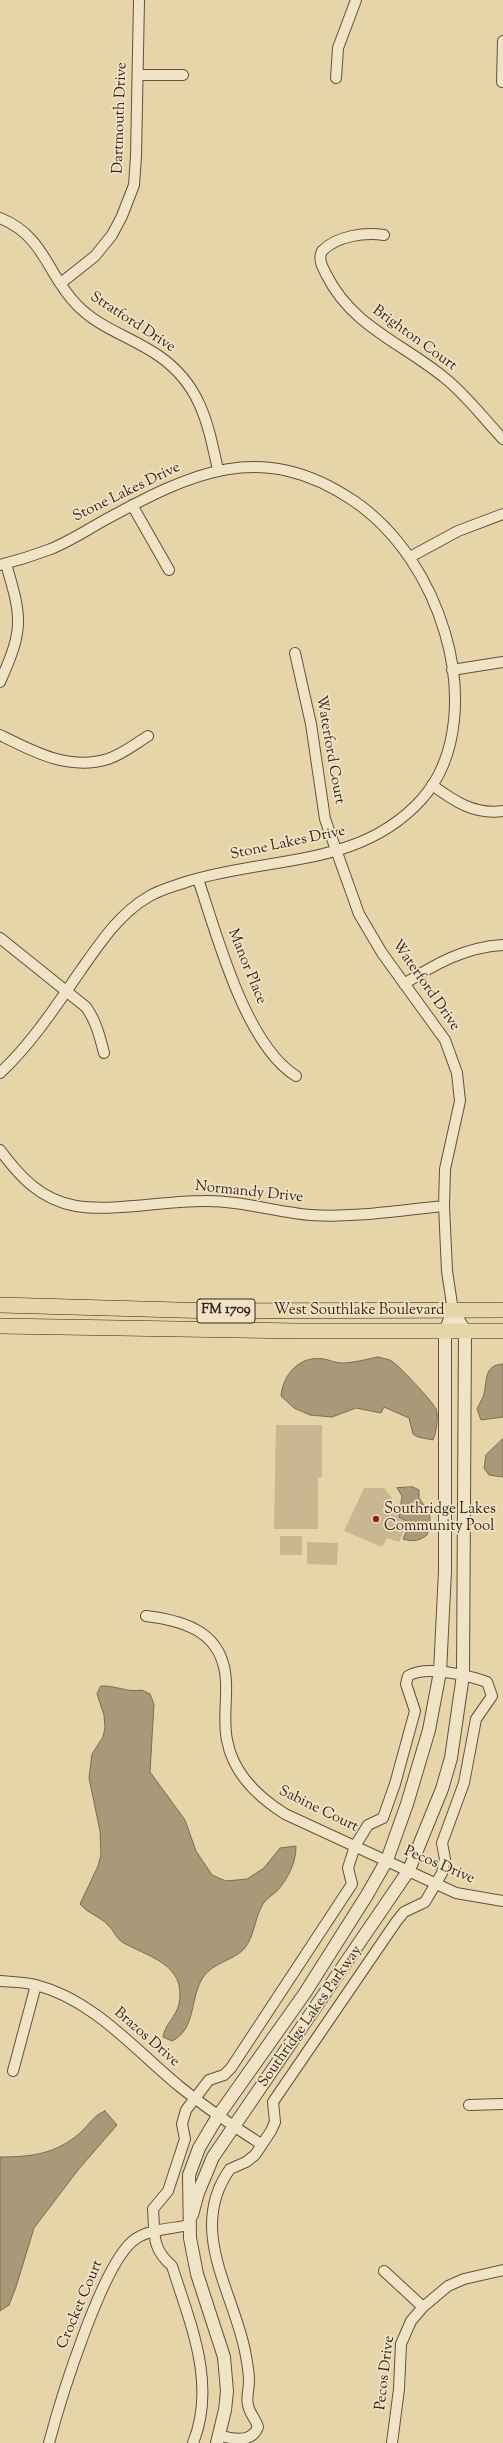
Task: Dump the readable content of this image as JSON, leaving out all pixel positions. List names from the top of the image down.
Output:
{
  "streets": {
    "main road": ["FM 1709", "West Southlake Boulevard"],
    "street": [
      "Dartmouth Drive",
      "Stratford Drive",
      "Brighton Court",
      "Stone Lakes Drive",
      "Waterford Court",
      "Manor Place",
      "Waterford Drive",
      "Normandy Drive",
      "Sabine Court",
      "Pecos Drive",
      "Southridge Lakes Parkway",
      "Brazos Drive",
      "Crocket Court"
    ]
  },
  "crossings": [
    ["Dartmouth Drive", "Stratford Drive"],
    ["Stratford Drive", "Stone Lakes Drive"],
    ["Stone Lakes Drive", "Waterford Court"],
    ["Stone Lakes Drive", "Manor Place"],
    ["Stone Lakes Drive", "Waterford Drive"],
    ["Waterford Court", "Waterford Drive"],
    ["Waterford Drive", "Normandy Drive"],
    ["Waterford Drive", "West Southlake Boulevard"],
    ["Waterford Drive", "Southridge Lakes Parkway"],
    ["West Southlake Boulevard", "Southridge Lakes Parkway"],
    ["Sabine Court", "Pecos Drive"],
    ["Sabine Court", "Southridge Lakes Parkway"],
    ["Pecos Drive", "Southridge Lakes Parkway"],
    ["Southridge Lakes Parkway", "Brazos Drive"],
    ["Southridge Lakes Parkway", "Crocket Court"]
  ],
  "places": ["Southridge Lakes Community Pool"]
}
